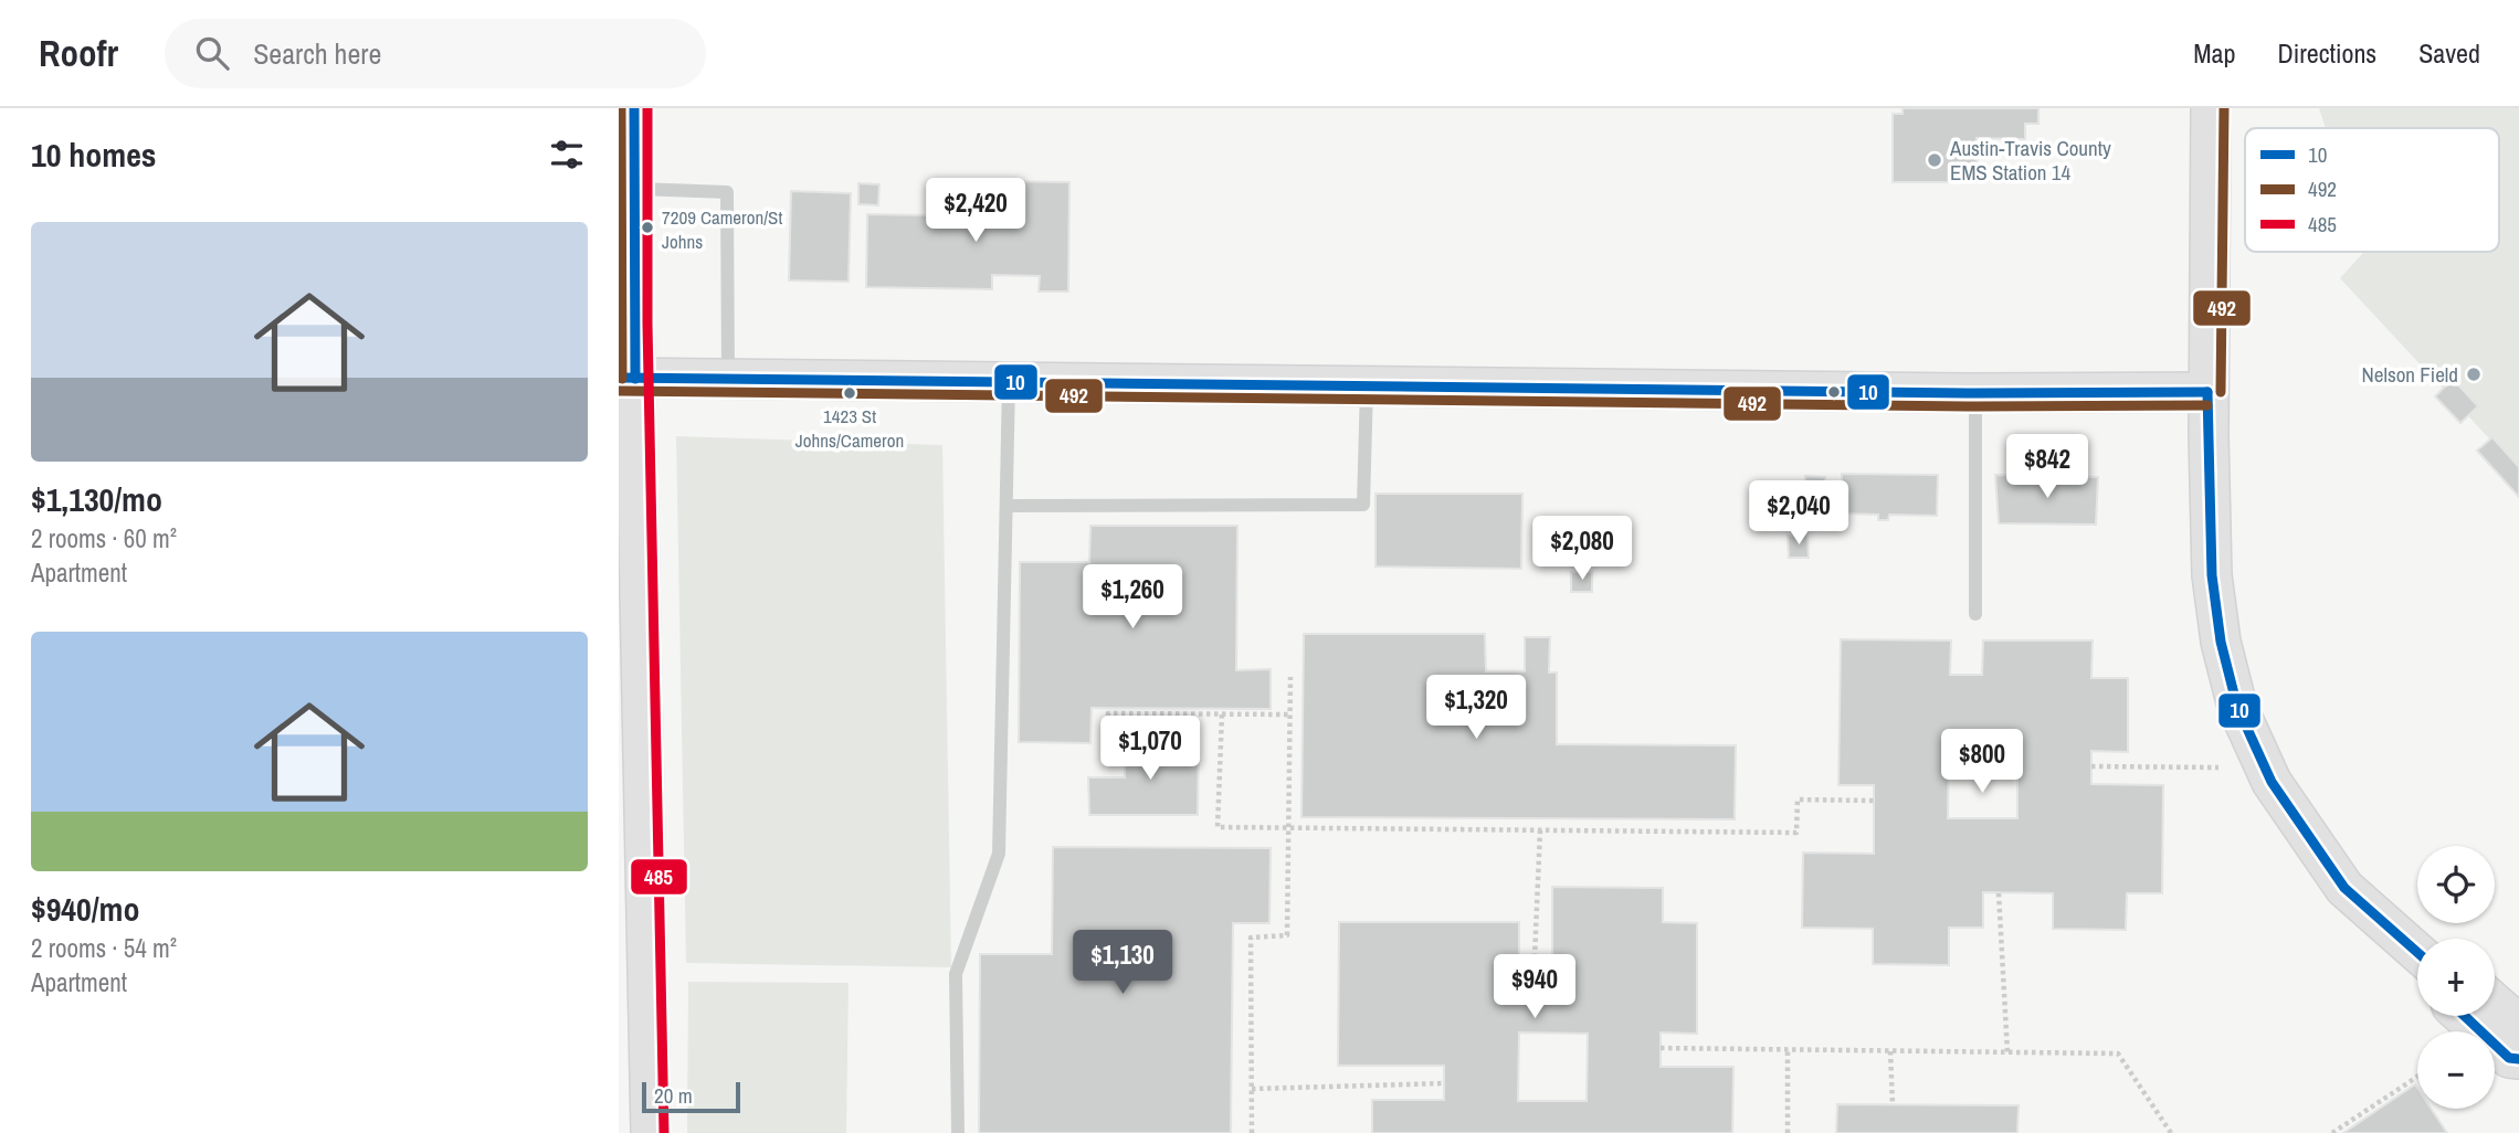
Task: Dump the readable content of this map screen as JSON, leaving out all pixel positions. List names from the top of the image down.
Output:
{
  "places": [
    "Austin-Travis County EMS Station 14",
    "7209 Cameron/St Johns",
    "Nelson Field",
    "1423 St Johns/Cameron"
  ],
  "lines": ["transit line 10", "transit line 492", "transit line 485"],
  "legend": ["10", "492", "485"],
  "scale_bar": "20 m",
  "page": {
    "header": "Roofr",
    "search": "Search here",
    "nav": ["Map", "Directions", "Saved"],
    "heading": "10 homes",
    "price": [
      "$2,420",
      "$842",
      "$2,040",
      "$2,080",
      "$1,260",
      "$1,320",
      "$1,070",
      "$800",
      "$1,130",
      "$940"
    ],
    "list": [
      {
        "name": "$1,130/mo",
        "note": "2 rooms · 60 m² · Apartment"
      },
      {
        "name": "$940/mo",
        "note": "2 rooms · 54 m² · Apartment"
      }
    ],
    "map_buttons": ["+", "−"],
    "scale": "20 m"
  }
}
